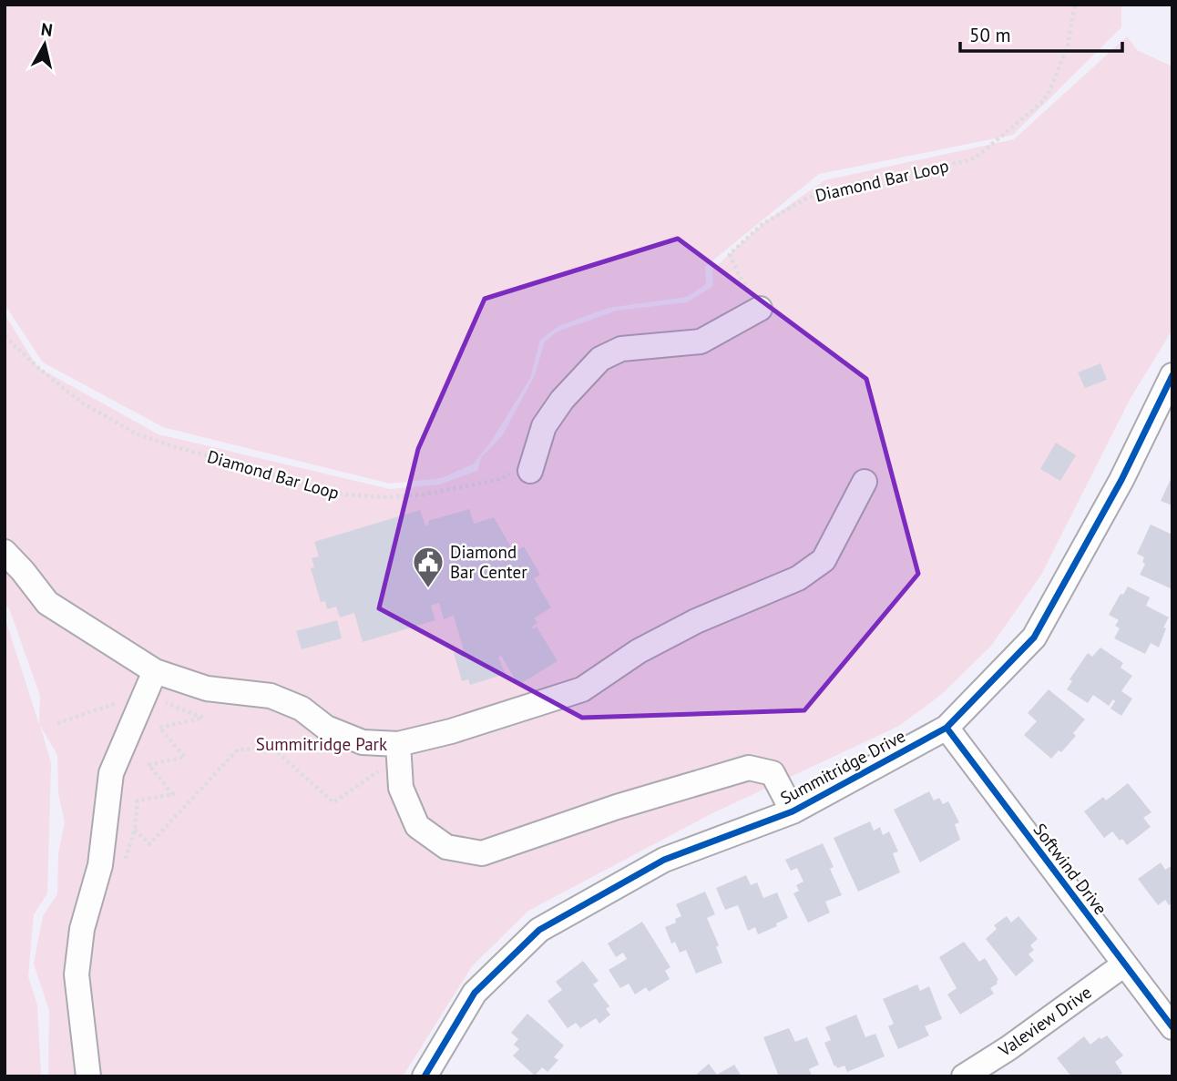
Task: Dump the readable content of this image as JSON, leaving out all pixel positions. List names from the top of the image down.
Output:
{
  "streets": {
    "street": ["Summitridge Drive", "Softwind Drive", "Valeview Drive"],
    "path": ["Diamond Bar Loop"]
  },
  "crossings": [
    ["Summitridge Drive", "Softwind Drive"],
    ["Softwind Drive", "Valeview Drive"]
  ],
  "parks": ["Summitridge Park"],
  "places": {
    "public building": ["Diamond Bar Center"]
  },
  "scale_bar": "50 m",
  "north": "top"
}
